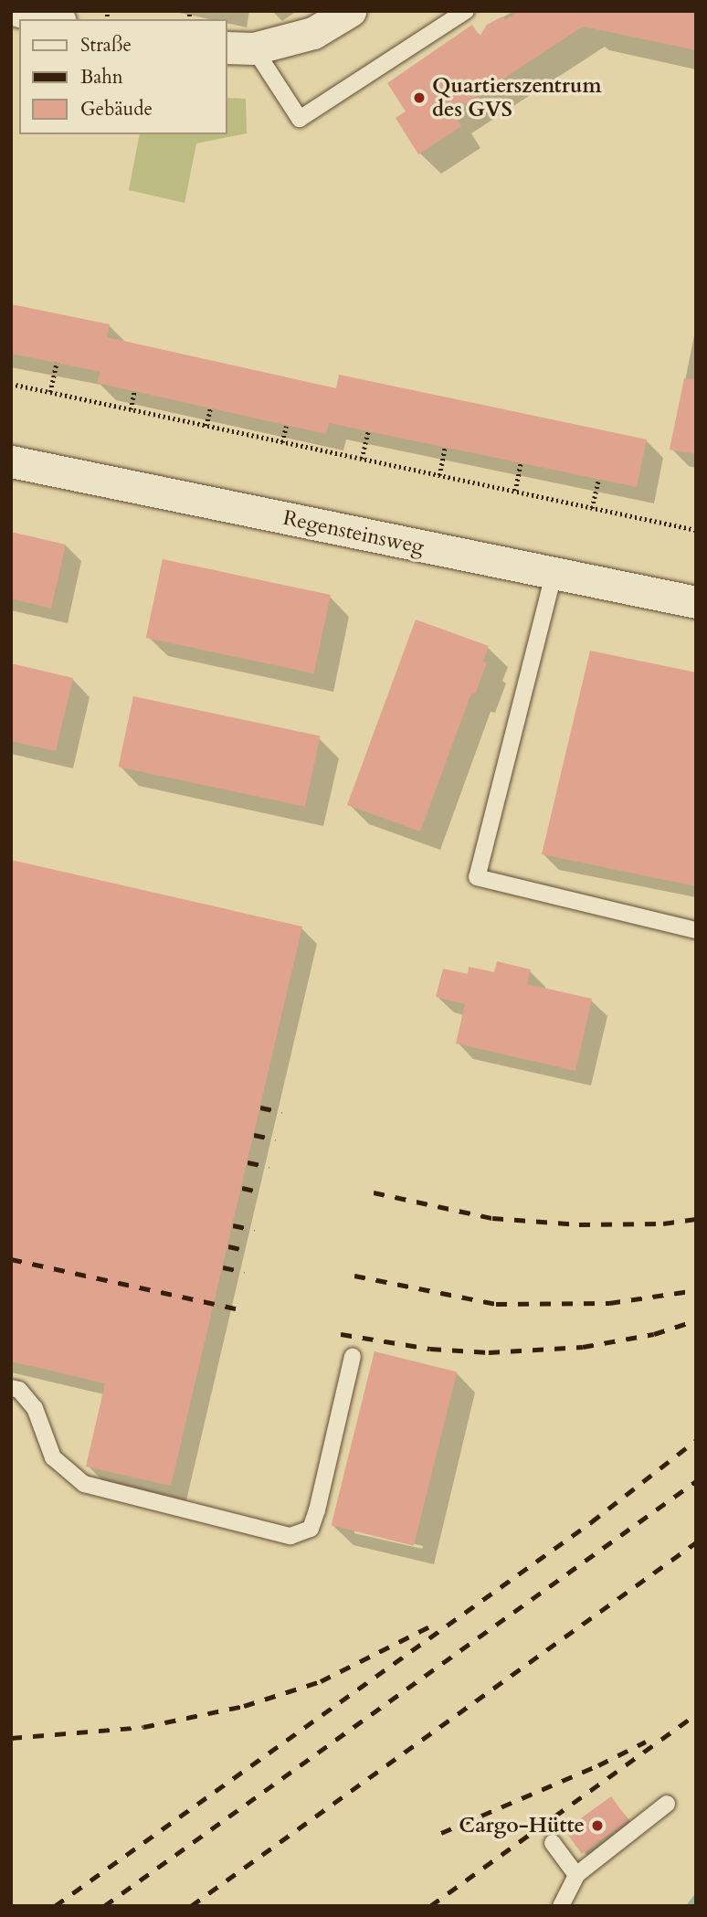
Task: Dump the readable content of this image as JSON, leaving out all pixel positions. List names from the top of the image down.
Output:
{
  "streets": {
    "street": ["Regensteinsweg"]
  },
  "places": ["Quartierszentrum des GVS", "Cargo-Hütte"],
  "legend": ["Straße", "Bahn", "Gebäude"]
}
